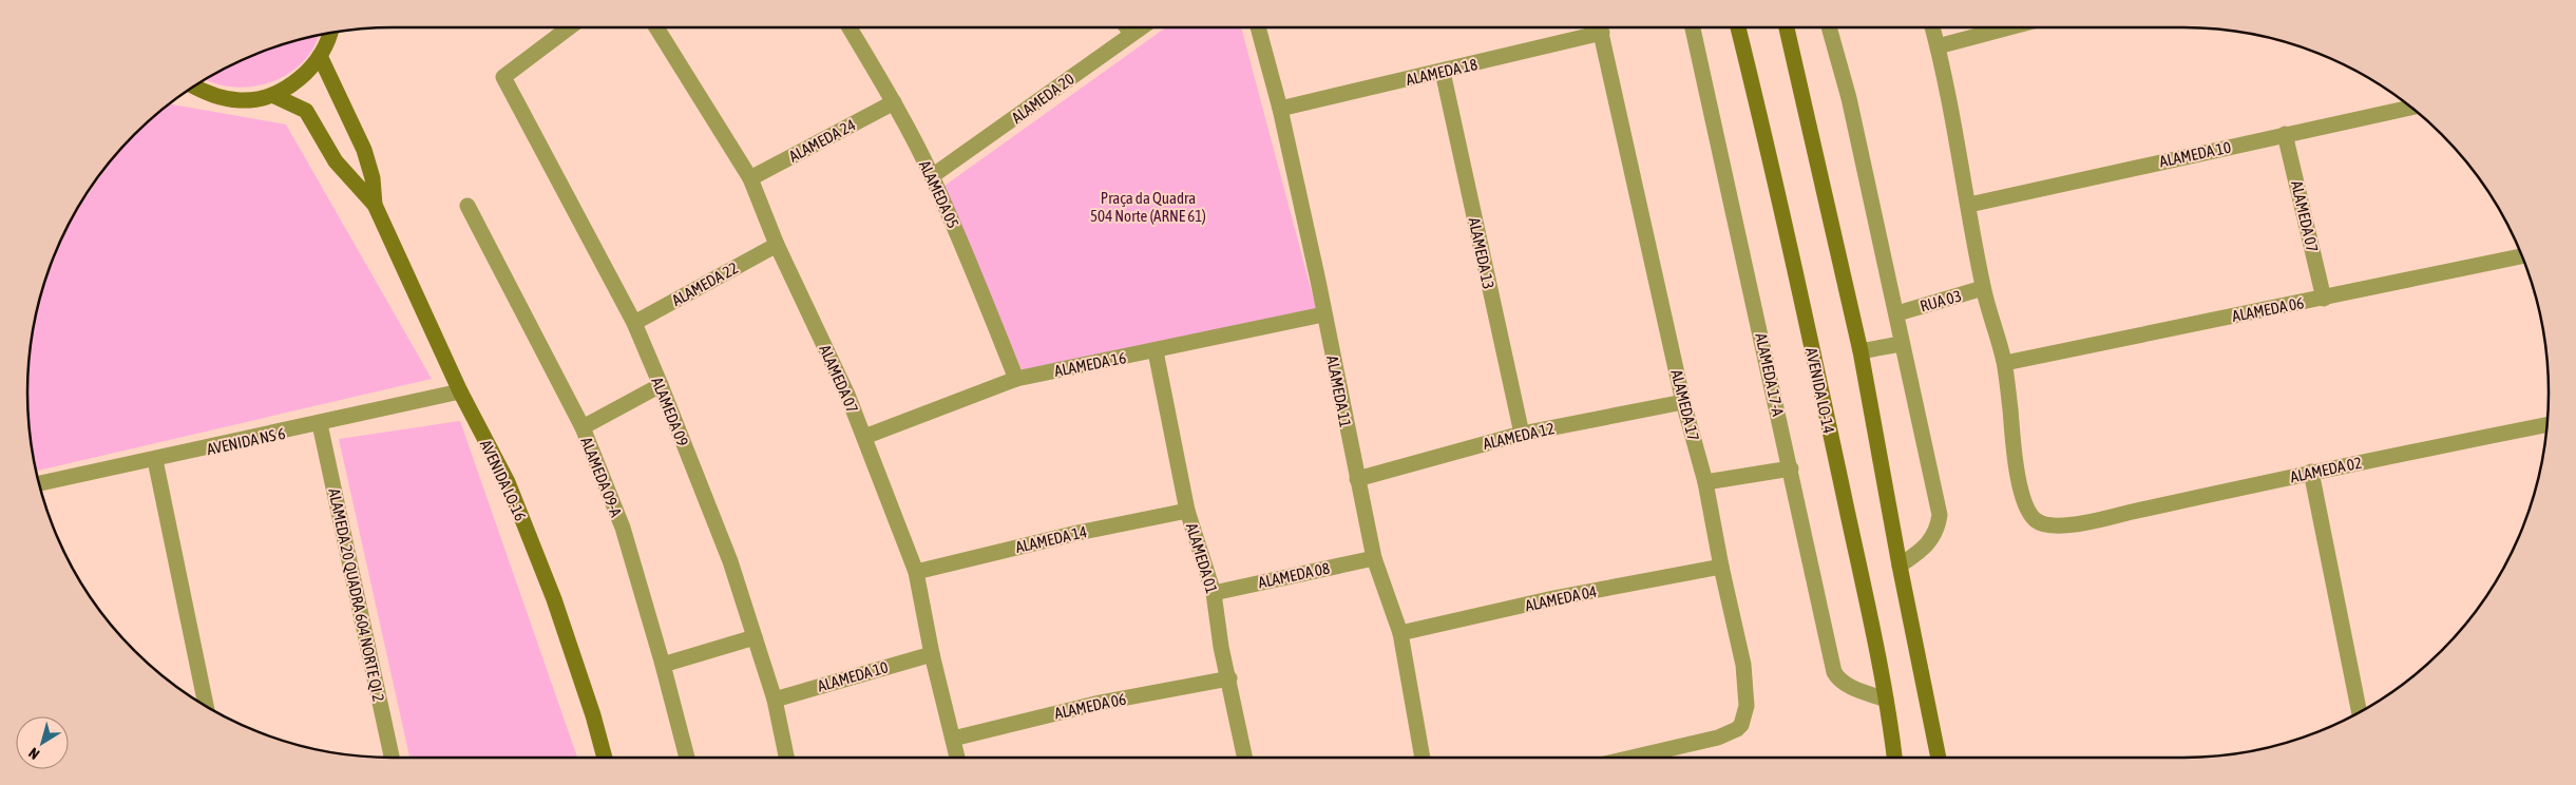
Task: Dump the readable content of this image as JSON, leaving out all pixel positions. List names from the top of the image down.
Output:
{
  "streets": {
    "street": [
      "ALAMEDA 18",
      "ALAMEDA 20",
      "ALAMEDA 24",
      "ALAMEDA 10",
      "ALAMEDA 05",
      "ALAMEDA 07",
      "ALAMEDA 13",
      "ALAMEDA 22",
      "RUA 03",
      "ALAMEDA 06",
      "ALAMEDA 16",
      "ALAMEDA 17-A",
      "AVENIDA LO-14",
      "ALAMEDA 11",
      "ALAMEDA 17",
      "ALAMEDA 09",
      "ALAMEDA 12",
      "AVENIDA NS 6",
      "ALAMEDA 02",
      "ALAMEDA 09-A",
      "AVENIDA LO-16",
      "ALAMEDA 14",
      "ALAMEDA 01",
      "ALAMEDA 08",
      "ALAMEDA 20 QUADRA 604 NORTE QI 2",
      "ALAMEDA 04"
    ]
  },
  "crossings": [
    ["ALAMEDA 18", "ALAMEDA 13"],
    ["ALAMEDA 18", "ALAMEDA 11"],
    ["ALAMEDA 20", "ALAMEDA 05"],
    ["ALAMEDA 24", "ALAMEDA 05"],
    ["ALAMEDA 24", "ALAMEDA 07"],
    ["ALAMEDA 10", "ALAMEDA 07"],
    ["ALAMEDA 10", "ALAMEDA 09"],
    ["ALAMEDA 05", "ALAMEDA 16"],
    ["ALAMEDA 07", "ALAMEDA 22"],
    ["ALAMEDA 07", "ALAMEDA 06"],
    ["ALAMEDA 07", "ALAMEDA 16"],
    ["ALAMEDA 07", "ALAMEDA 14"],
    ["ALAMEDA 13", "ALAMEDA 12"],
    ["ALAMEDA 22", "ALAMEDA 09"],
    ["ALAMEDA 06", "ALAMEDA 02"],
    ["ALAMEDA 06", "ALAMEDA 01"],
    ["ALAMEDA 16", "ALAMEDA 11"],
    ["ALAMEDA 16", "ALAMEDA 01"],
    ["ALAMEDA 17-A", "AVENIDA LO-14"],
    ["ALAMEDA 11", "ALAMEDA 12"],
    ["ALAMEDA 11", "ALAMEDA 08"],
    ["ALAMEDA 11", "ALAMEDA 04"],
    ["ALAMEDA 17", "ALAMEDA 12"],
    ["ALAMEDA 17", "ALAMEDA 04"],
    ["AVENIDA NS 6", "AVENIDA LO-16"],
    ["AVENIDA NS 6", "ALAMEDA 20 QUADRA 604 NORTE QI 2"],
    ["ALAMEDA 14", "ALAMEDA 01"],
    ["ALAMEDA 01", "ALAMEDA 08"]
  ],
  "parks": ["Praça da Quadra 504 Norte (ARNE 61)"],
  "north": "bottom left"
}
